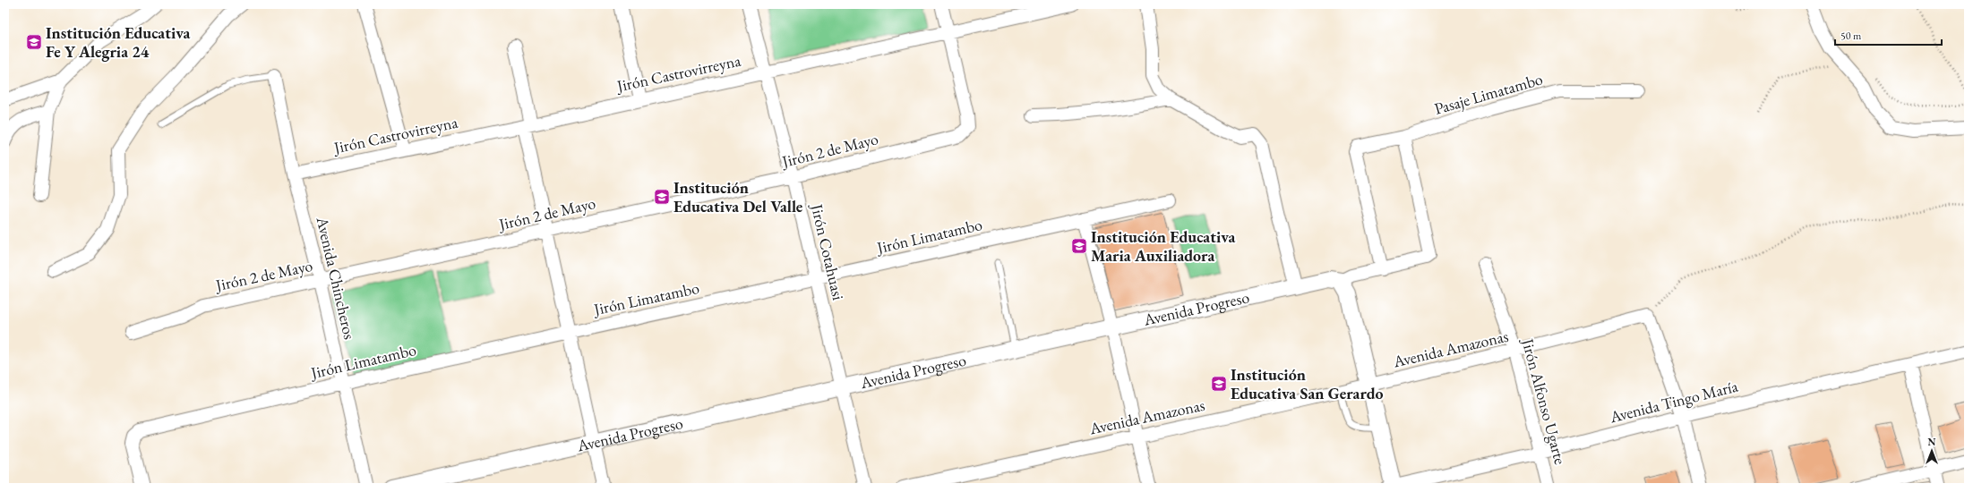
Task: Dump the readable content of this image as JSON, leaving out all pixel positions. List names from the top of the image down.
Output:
{
  "streets": {
    "street": [
      "Jirón Castrovirreyna",
      "Pasaje Limatambo",
      "Jirón 2 de Mayo",
      "Jirón Limatambo",
      "Jirón Cotahuasi",
      "Avenida Chincheros",
      "Avenida Progreso",
      "Avenida Amazonas",
      "Jirón Alfonso Ugarte",
      "Avenida Tingo María"
    ]
  },
  "crossings": [
    ["Jirón Castrovirreyna", "Jirón 2 de Mayo"],
    ["Jirón Castrovirreyna", "Jirón Cotahuasi"],
    ["Jirón Castrovirreyna", "Avenida Chincheros"],
    ["Pasaje Limatambo", "Avenida Progreso"],
    ["Jirón 2 de Mayo", "Jirón Cotahuasi"],
    ["Jirón 2 de Mayo", "Avenida Chincheros"],
    ["Jirón Limatambo", "Jirón Cotahuasi"],
    ["Jirón Limatambo", "Avenida Chincheros"],
    ["Jirón Cotahuasi", "Avenida Progreso"],
    ["Avenida Amazonas", "Jirón Alfonso Ugarte"],
    ["Jirón Alfonso Ugarte", "Avenida Tingo María"]
  ],
  "places": {
    "school or university": [
      "Institución Educativa Fe Y Alegria 24",
      "Institución Educativa Del Valle",
      "Institución Educativa Maria Auxiliadora",
      "Institución Educativa San Gerardo"
    ]
  },
  "scale_bar": "50 m",
  "north": "top"
}
